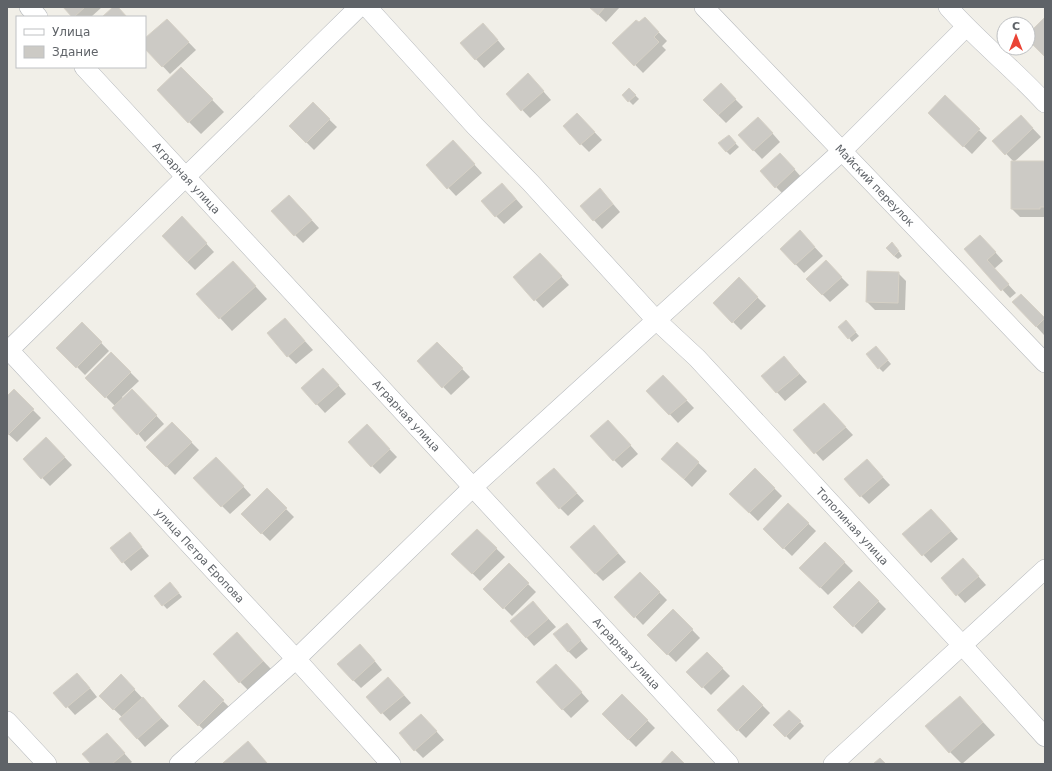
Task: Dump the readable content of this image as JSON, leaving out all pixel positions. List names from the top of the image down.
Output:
{
  "streets": {
    "street": [
      "Аграрная улица",
      "Майский переулок",
      "Тополиная улица",
      "улица Петра Еропова"
    ]
  },
  "legend": ["Улица", "Здание"],
  "north": "top"
}
